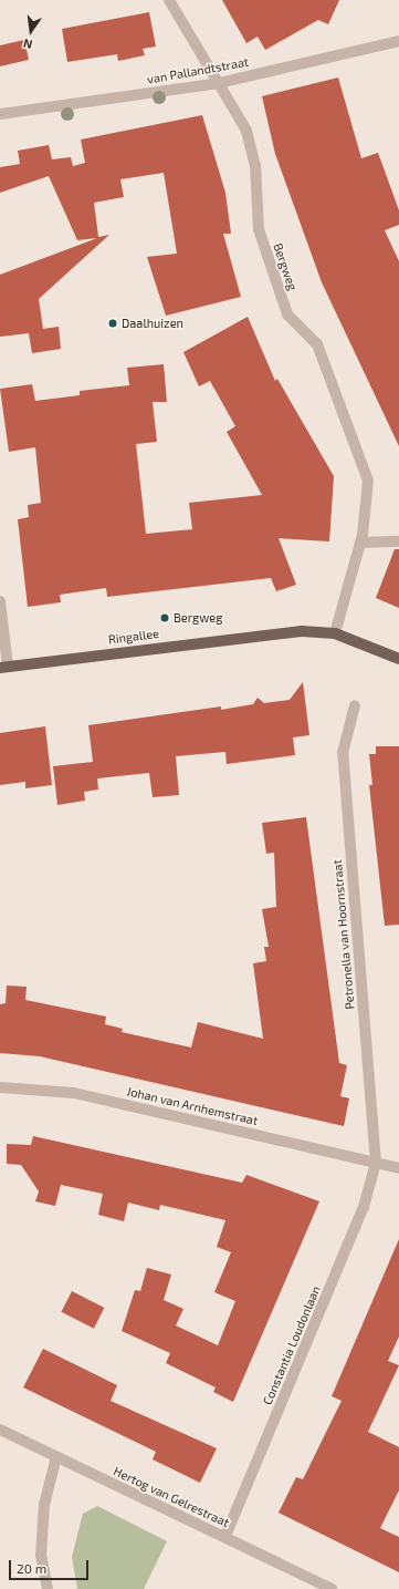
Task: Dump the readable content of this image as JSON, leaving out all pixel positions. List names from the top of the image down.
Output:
{
  "streets": {
    "main road": ["Ringallee"],
    "street": [
      "van Pallandtstraat",
      "Bergweg",
      "Petronella van Hoornstraat",
      "Johan van Arnhemstraat",
      "Constantia Loudonlaan",
      "Hertog van Gelrestraat"
    ]
  },
  "crossings": [
    ["van Pallandtstraat", "Bergweg"],
    ["Bergweg", "Ringallee"],
    ["Petronella van Hoornstraat", "Johan van Arnhemstraat"],
    ["Petronella van Hoornstraat", "Constantia Loudonlaan"],
    ["Johan van Arnhemstraat", "Constantia Loudonlaan"],
    ["Constantia Loudonlaan", "Hertog van Gelrestraat"]
  ],
  "places": ["Daalhuizen", "Bergweg"],
  "scale_bar": "20 m",
  "north": "bottom"
}
